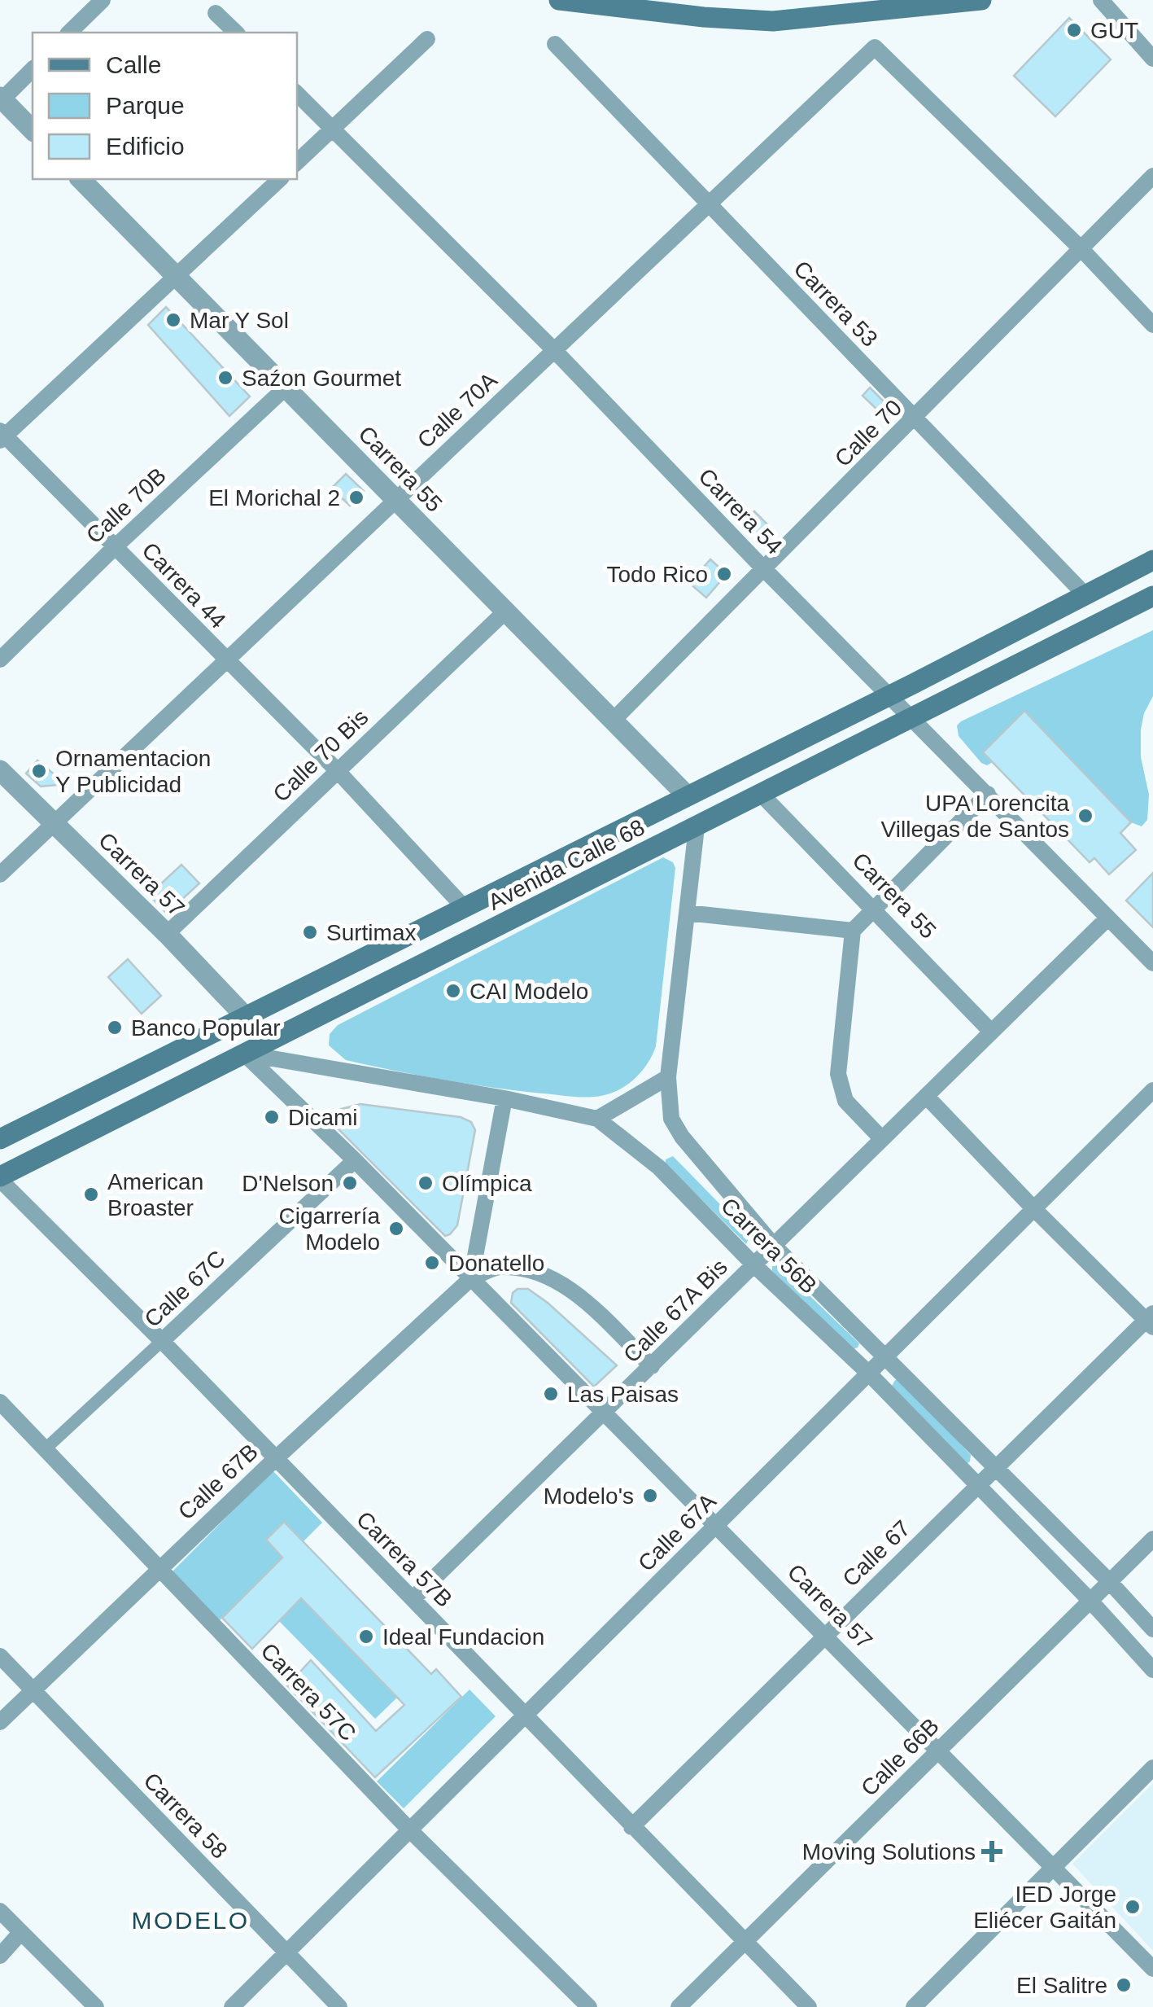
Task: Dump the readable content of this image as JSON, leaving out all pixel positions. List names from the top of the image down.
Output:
{
  "streets": {
    "main road": ["Avenida Calle 68"],
    "street": [
      "Carrera 53",
      "Calle 70A",
      "Calle 70",
      "Carrera 55",
      "Calle 70B",
      "Carrera 54",
      "Carrera 44",
      "Calle 70 Bis",
      "Carrera 57",
      "Carrera 56B",
      "Calle 67C",
      "Calle 67A Bis",
      "Calle 67B",
      "Calle 67A",
      "Calle 67",
      "Carrera 57B",
      "Carrera 57C",
      "Calle 66B",
      "Carrera 58"
    ]
  },
  "crossings": [
    ["Carrera 53", "Calle 70A"],
    ["Carrera 53", "Calle 70"],
    ["Carrera 53", "Avenida Calle 68"],
    ["Calle 70A", "Calle 70"],
    ["Calle 70A", "Carrera 55"],
    ["Calle 70A", "Carrera 54"],
    ["Calle 70A", "Carrera 44"],
    ["Calle 70A", "Carrera 57"],
    ["Calle 70", "Carrera 55"],
    ["Calle 70", "Carrera 54"],
    ["Carrera 55", "Calle 70B"],
    ["Carrera 55", "Calle 70 Bis"],
    ["Carrera 55", "Avenida Calle 68"],
    ["Carrera 55", "Calle 67A Bis"],
    ["Calle 70B", "Carrera 44"],
    ["Carrera 54", "Avenida Calle 68"],
    ["Carrera 54", "Calle 67A Bis"],
    ["Carrera 44", "Calle 70 Bis"],
    ["Calle 70 Bis", "Carrera 57"],
    ["Avenida Calle 68", "Carrera 57"],
    ["Avenida Calle 68", "Carrera 56B"],
    ["Avenida Calle 68", "Carrera 57B"],
    ["Carrera 57", "Carrera 56B"],
    ["Carrera 57", "Calle 67C"],
    ["Carrera 57", "Calle 67A Bis"],
    ["Carrera 57", "Calle 67B"],
    ["Carrera 57", "Calle 67A"],
    ["Carrera 57", "Calle 67"],
    ["Carrera 57", "Calle 66B"],
    ["Carrera 56B", "Calle 67A Bis"],
    ["Carrera 56B", "Calle 67A"],
    ["Carrera 56B", "Calle 67"],
    ["Carrera 56B", "Calle 66B"],
    ["Calle 67C", "Carrera 57B"],
    ["Calle 67C", "Carrera 57C"],
    ["Calle 67A Bis", "Carrera 57B"],
    ["Calle 67B", "Carrera 57B"],
    ["Calle 67B", "Carrera 57C"],
    ["Calle 67B", "Carrera 58"],
    ["Calle 67A", "Carrera 57B"],
    ["Calle 67A", "Carrera 57C"],
    ["Calle 67A", "Carrera 58"],
    ["Calle 67", "Carrera 57B"],
    ["Carrera 57B", "Calle 66B"]
  ],
  "districts": ["MODELO"],
  "places": {
    "other": [
      "GUT",
      "Mar Y Sol",
      "Saźon Gourmet",
      "El Morichal 2",
      "Todo Rico",
      "Ornamentacion Y Publicidad",
      "UPA Lorencita Villegas de Santos",
      "Surtimax",
      "CAI Modelo",
      "Banco Popular",
      "Dicami",
      "D'Nelson",
      "Olímpica",
      "American Broaster",
      "Cigarrería Modelo",
      "Donatello",
      "Las Paisas",
      "Modelo's",
      "Ideal Fundacion",
      "IED Jorge Eliécer Gaitán",
      "El Salitre"
    ],
    "health": ["Moving Solutions"]
  },
  "legend": ["Calle", "Parque", "Edificio"]
}
